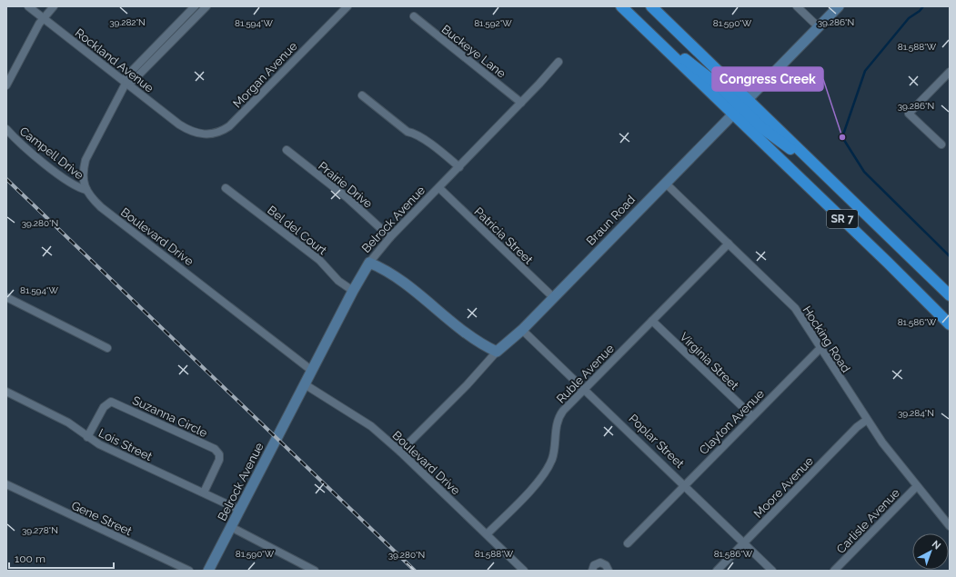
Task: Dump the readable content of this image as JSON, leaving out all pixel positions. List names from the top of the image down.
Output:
{
  "streets": {
    "highway": ["SR 7"],
    "street": [
      "Buckeye Lane",
      "Rockland Avenue",
      "Morgan Avenue",
      "Campell Drive",
      "Prairie Drive",
      "Belrock Avenue",
      "Braun Road",
      "Bel del Court",
      "Patricia Street",
      "Boulevard Drive",
      "Hocking Road",
      "Virginia Street",
      "Ruble Avenue",
      "Suzanna Circle",
      "Clayton Avenue",
      "Poplar Street",
      "Lois Street",
      "Moore Avenue",
      "Gene Street",
      "Carlisle Avenue"
    ]
  },
  "crossings": [
    ["Buckeye Lane", "Belrock Avenue"],
    ["Rockland Avenue", "Morgan Avenue"],
    ["Rockland Avenue", "Boulevard Drive"],
    ["Campell Drive", "Boulevard Drive"],
    ["Prairie Drive", "Belrock Avenue"],
    ["Belrock Avenue", "Bel del Court"],
    ["Belrock Avenue", "Patricia Street"],
    ["Belrock Avenue", "Boulevard Drive"],
    ["Belrock Avenue", "Lois Street"],
    ["SR 7", "Braun Road"],
    ["Braun Road", "Patricia Street"],
    ["Braun Road", "Boulevard Drive"],
    ["Braun Road", "Hocking Road"],
    ["Braun Road", "Poplar Street"],
    ["Boulevard Drive", "Ruble Avenue"],
    ["Hocking Road", "Ruble Avenue"],
    ["Hocking Road", "Clayton Avenue"],
    ["Hocking Road", "Moore Avenue"],
    ["Hocking Road", "Carlisle Avenue"],
    ["Virginia Street", "Ruble Avenue"],
    ["Virginia Street", "Clayton Avenue"],
    ["Ruble Avenue", "Poplar Street"],
    ["Suzanna Circle", "Lois Street"],
    ["Clayton Avenue", "Poplar Street"],
    ["Poplar Street", "Moore Avenue"]
  ],
  "places": ["Congress Creek"],
  "scale_bar": "100 m",
  "north": "top right",
  "coordinates": [
    "39.282°N",
    "39.286°N",
    "81.594°W",
    "81.592°W",
    "81.590°W",
    "81.588°W",
    "39.280°N",
    "81.586°W",
    "39.284°N",
    "39.278°N"
  ]
}
